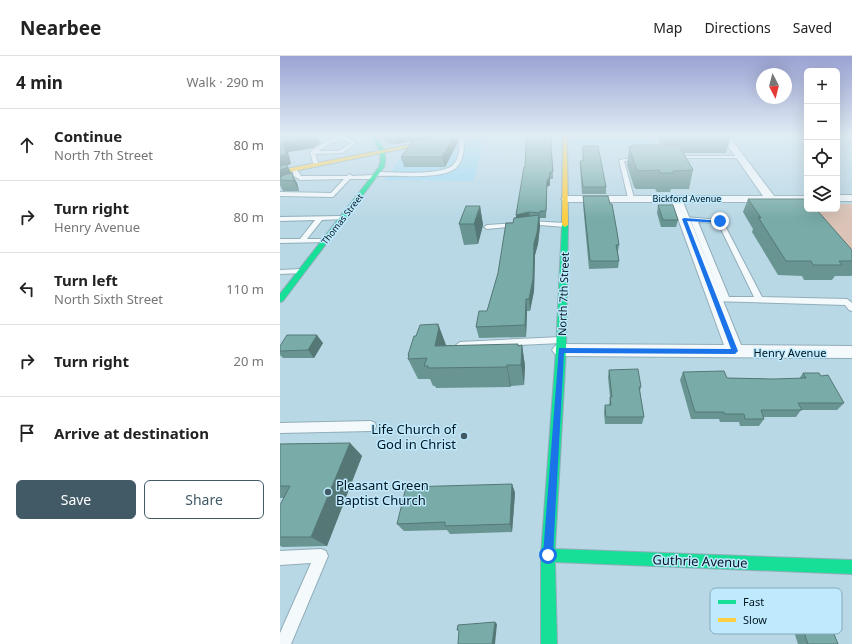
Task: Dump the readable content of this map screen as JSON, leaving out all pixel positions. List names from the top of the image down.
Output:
{
  "streets": {
    "street": [
      "Bickford Avenue",
      "Thomas Street",
      "North 7th Street",
      "Henry Avenue",
      "Guthrie Avenue"
    ]
  },
  "crossings": [
    ["Bickford Avenue", "North 7th Street"],
    ["North 7th Street", "Henry Avenue"],
    ["North 7th Street", "Guthrie Avenue"]
  ],
  "places": ["Life Church of God in Christ", "Pleasant Green Baptist Church"],
  "legend": ["Fast", "Slow"],
  "north": "bottom",
  "page": {
    "header": "Nearbee",
    "nav": ["Map", "Directions", "Saved"],
    "heading": ["4 min", "Walk · 290 m"],
    "map_buttons": ["+", "−"],
    "list": [
      ["Continue", "North 7th Street", "80 m"],
      ["Turn right", "Henry Avenue", "80 m"],
      ["Turn left", "North Sixth Street", "110 m"],
      ["Turn right", "20 m"],
      "Arrive at destination"
    ],
    "buttons": ["Save", "Share"]
  }
}
